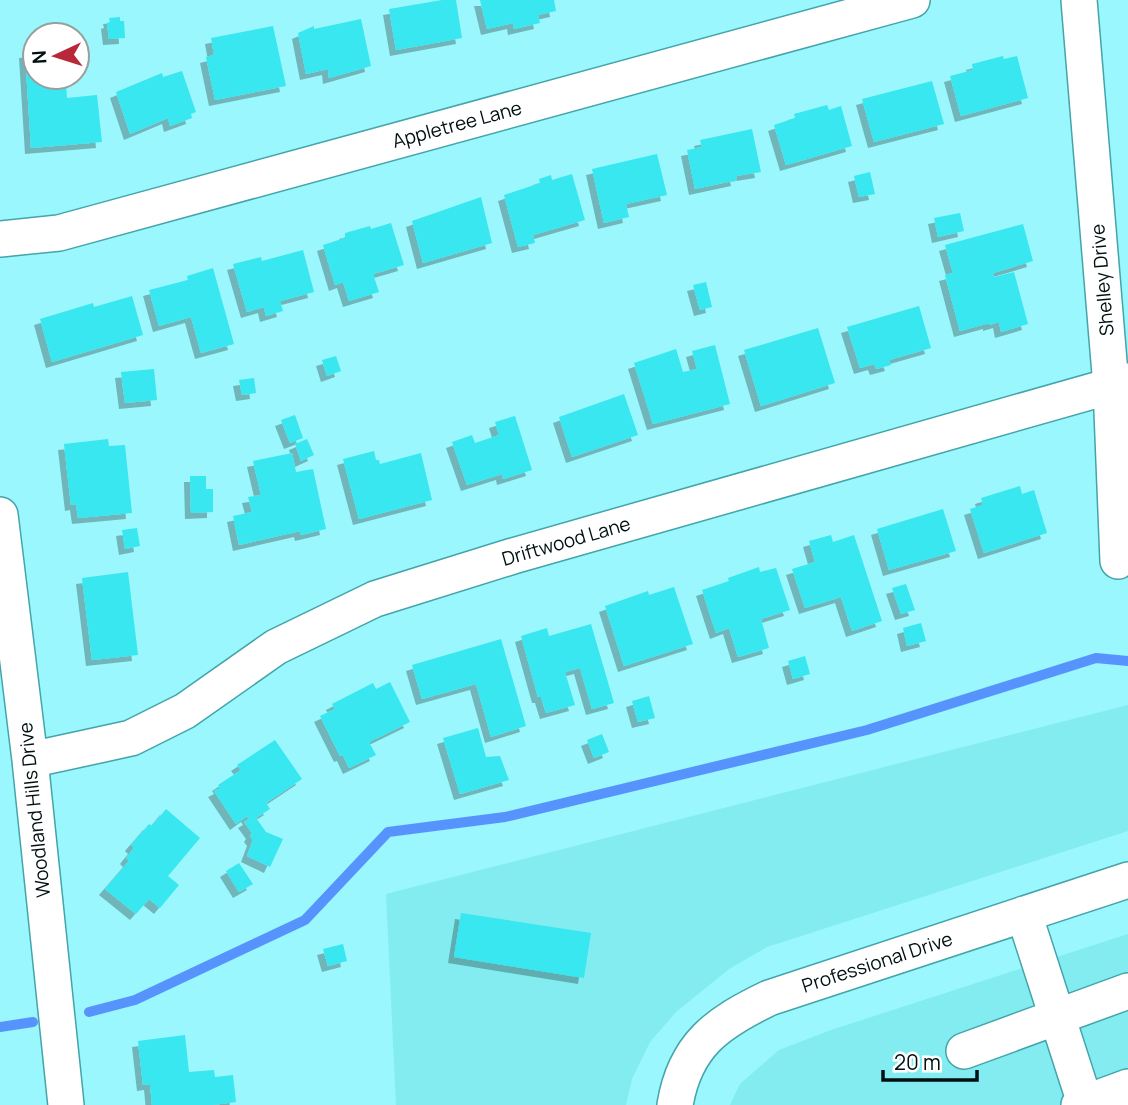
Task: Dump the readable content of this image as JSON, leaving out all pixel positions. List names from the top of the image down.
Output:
{
  "streets": {
    "street": [
      "Appletree Lane",
      "Shelley Drive",
      "Driftwood Lane",
      "Woodland Hills Drive",
      "Professional Drive"
    ]
  },
  "crossings": [
    ["Shelley Drive", "Driftwood Lane"],
    ["Driftwood Lane", "Woodland Hills Drive"]
  ],
  "scale_bar": "20 m",
  "north": "left"
}
